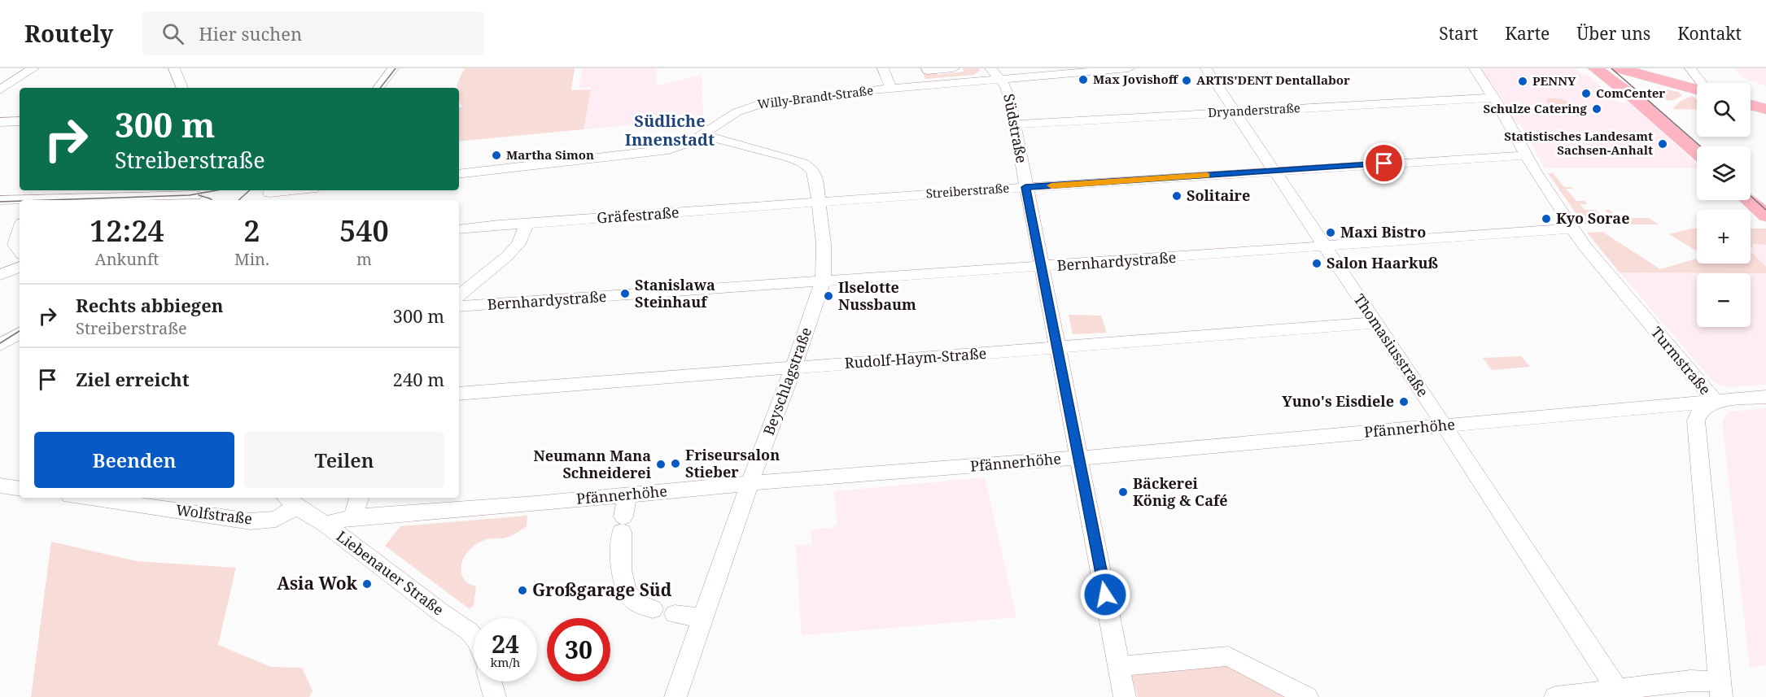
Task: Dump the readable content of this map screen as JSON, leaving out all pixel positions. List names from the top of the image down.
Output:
{
  "streets": {
    "street": [
      "Willy-Brandt-Straße",
      "Dryanderstraße",
      "Südstraße",
      "Streiberstraße",
      "Gräfestraße",
      "Bernhardystraße",
      "Thomasiusstraße",
      "Rudolf-Haym-Straße",
      "Turmstraße",
      "Beyschlagstraße",
      "Pfännerhöhe",
      "Wolfstraße",
      "Liebenauer Straße"
    ]
  },
  "crossings": [
    ["Willy-Brandt-Straße", "Südstraße"],
    ["Willy-Brandt-Straße", "Beyschlagstraße"],
    ["Dryanderstraße", "Südstraße"],
    ["Dryanderstraße", "Thomasiusstraße"],
    ["Dryanderstraße", "Turmstraße"],
    ["Südstraße", "Streiberstraße"],
    ["Südstraße", "Bernhardystraße"],
    ["Südstraße", "Rudolf-Haym-Straße"],
    ["Südstraße", "Pfännerhöhe"],
    ["Streiberstraße", "Gräfestraße"],
    ["Streiberstraße", "Thomasiusstraße"],
    ["Streiberstraße", "Turmstraße"],
    ["Streiberstraße", "Beyschlagstraße"],
    ["Gräfestraße", "Beyschlagstraße"],
    ["Bernhardystraße", "Thomasiusstraße"],
    ["Bernhardystraße", "Turmstraße"],
    ["Bernhardystraße", "Beyschlagstraße"],
    ["Thomasiusstraße", "Rudolf-Haym-Straße"],
    ["Thomasiusstraße", "Pfännerhöhe"],
    ["Rudolf-Haym-Straße", "Beyschlagstraße"],
    ["Turmstraße", "Pfännerhöhe"],
    ["Beyschlagstraße", "Pfännerhöhe"],
    ["Pfännerhöhe", "Liebenauer Straße"],
    ["Wolfstraße", "Liebenauer Straße"]
  ],
  "districts": ["Südliche Innenstadt"],
  "places": [
    "Max Jovishoff",
    "ARTIS'DENT Dentallabor",
    "PENNY",
    "ComCenter",
    "Schulze Catering",
    "Statistisches Landesamt Sachsen-Anhalt",
    "Martha Simon",
    "Solitaire",
    "Kyo Sorae",
    "Maxi Bistro",
    "Salon Haarkuß",
    "Stanislawa Steinhauf",
    "Ilselotte Nussbaum",
    "Yuno's Eisdiele",
    "Friseursalon Stieber",
    "Neumann Mana Schneiderei",
    "Bäckerei König & Café",
    "Asia Wok",
    "Großgarage Süd"
  ],
  "page": {
    "header": "Routely",
    "search": "Hier suchen",
    "nav": [
      "Start",
      "Karte",
      "Über uns",
      "Kontakt"
    ],
    "map_buttons": ["+", "−"],
    "turn": ["300 m", "Streiberstraße"],
    "eta": [
      "12:24",
      "Ankunft",
      "2",
      "Min.",
      "540",
      "m"
    ],
    "list": [
      {
        "name": "Rechts abbiegen",
        "note": "Streiberstraße",
        "value": "300 m"
      },
      {
        "name": "Ziel erreicht",
        "value": "240 m"
      }
    ],
    "buttons": ["Beenden", "Teilen"],
    "speed": "24 km/h",
    "limit": "30"
  }
}
